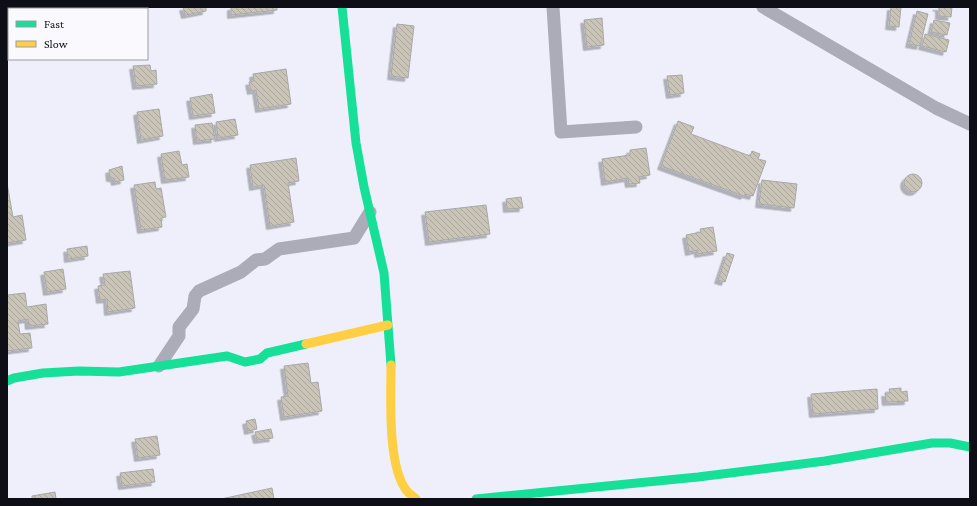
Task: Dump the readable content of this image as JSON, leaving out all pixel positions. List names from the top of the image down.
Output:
{
  "legend": ["Fast", "Slow"]
}
